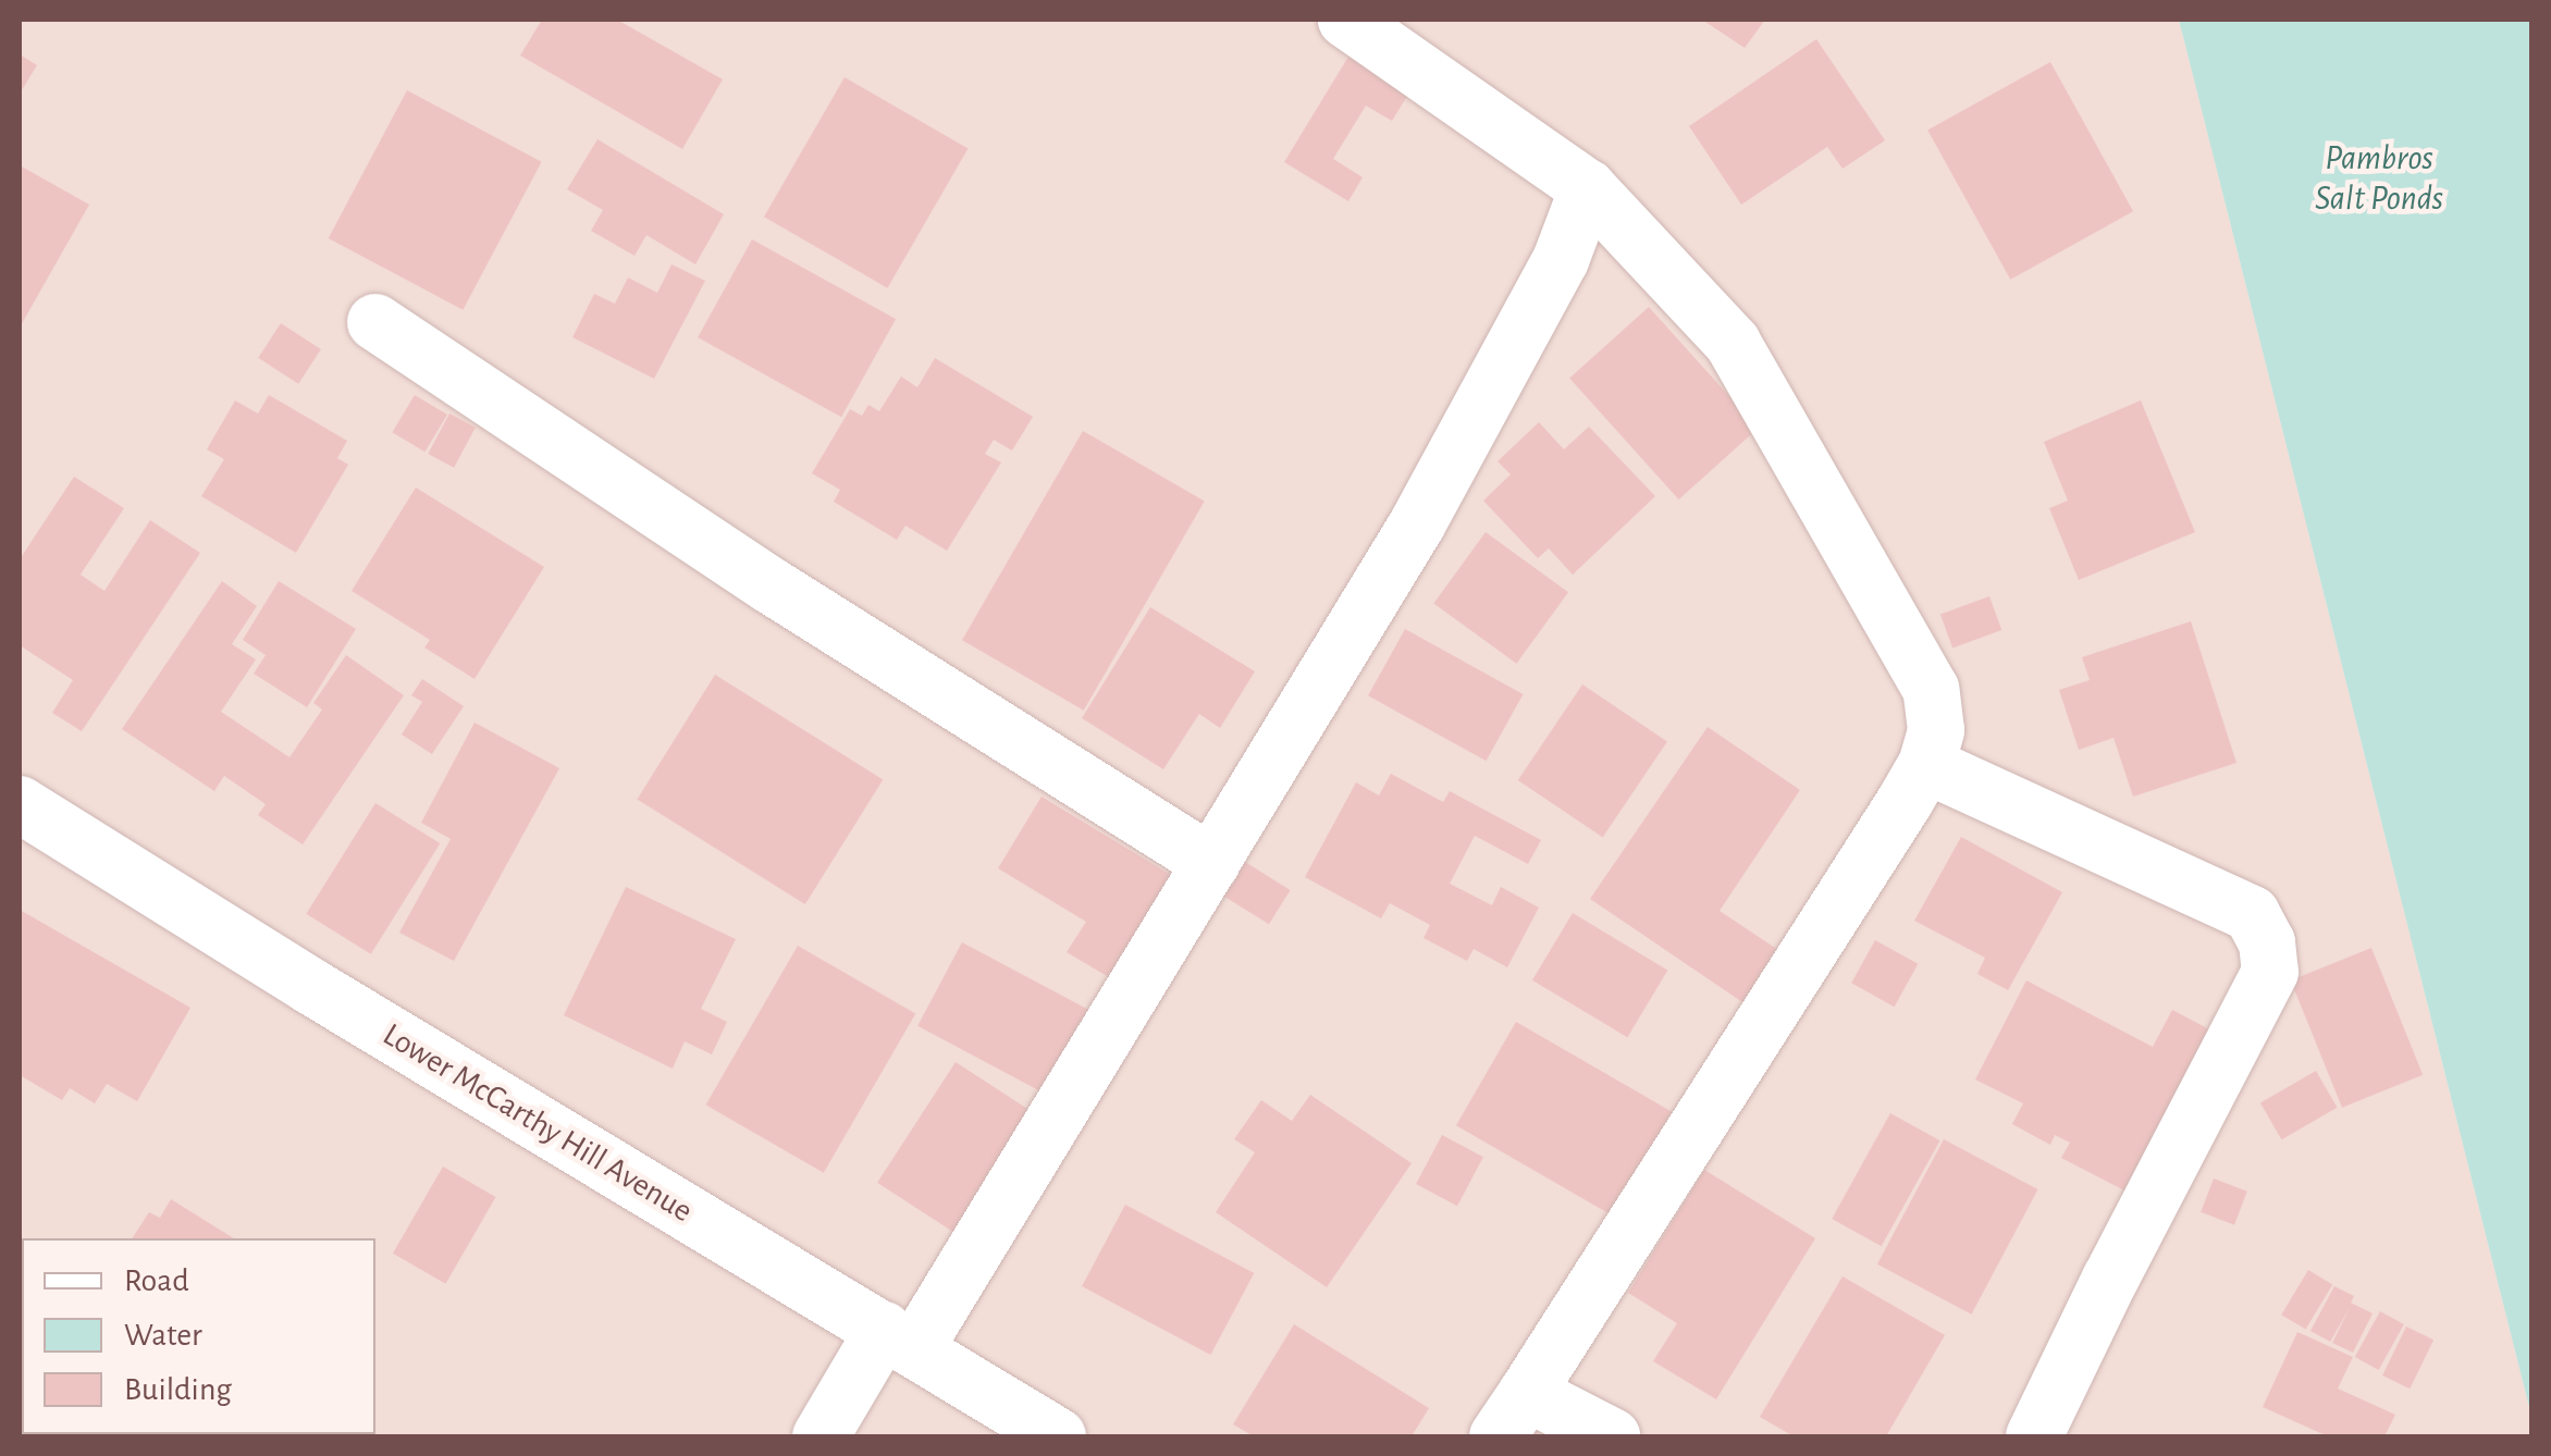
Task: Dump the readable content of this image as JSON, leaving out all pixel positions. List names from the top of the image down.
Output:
{
  "streets": {
    "street": ["Lower McCarthy Hill Avenue"]
  },
  "water": ["Pambros Salt Ponds"],
  "legend": ["Road", "Water", "Building"]
}
